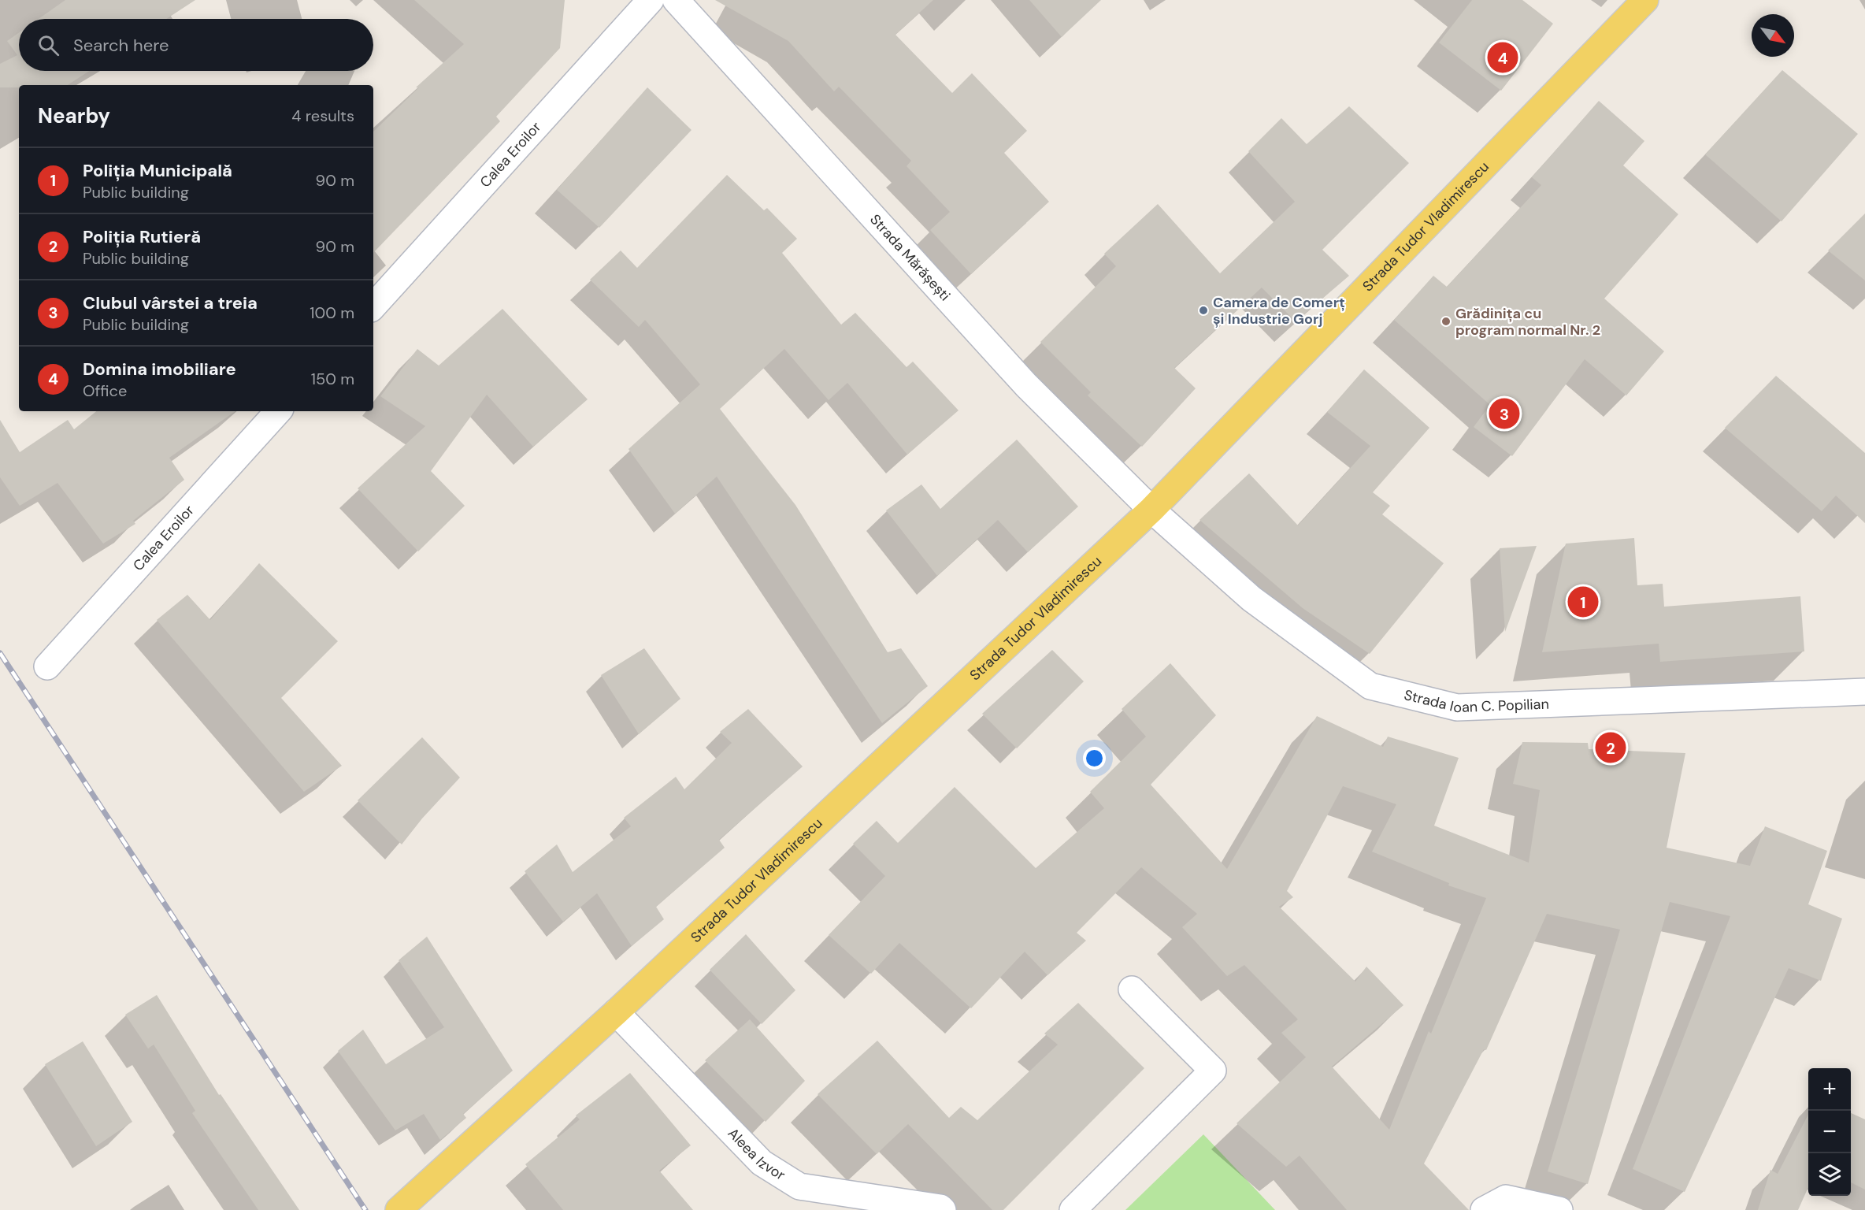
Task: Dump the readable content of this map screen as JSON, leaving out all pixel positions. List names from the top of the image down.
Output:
{
  "streets": {
    "main road": ["Strada Tudor Vladimirescu"],
    "street": [
      "Calea Eroilor",
      "Strada Mărășești",
      "Strada Ioan C. Popilian",
      "Aleea Izvor"
    ]
  },
  "crossings": [
    ["Strada Tudor Vladimirescu", "Strada Mărășești"],
    ["Strada Tudor Vladimirescu", "Strada Ioan C. Popilian"],
    ["Strada Tudor Vladimirescu", "Aleea Izvor"],
    ["Strada Mărășești", "Strada Ioan C. Popilian"]
  ],
  "places": ["Camera de Comerț și Industrie Gorj", "Grădinița cu program normal Nr. 2"],
  "north": "bottom right",
  "page": {
    "search": "Search here",
    "pins": [
      "4",
      "3",
      "1",
      "2"
    ],
    "heading": ["Nearby", "4 results"],
    "list": [
      {
        "mark": "1",
        "name": "Poliția Municipală",
        "note": "Public building",
        "value": "90 m"
      },
      {
        "mark": "2",
        "name": "Poliția Rutieră",
        "note": "Public building",
        "value": "90 m"
      },
      {
        "mark": "3",
        "name": "Clubul vârstei a treia",
        "note": "Public building",
        "value": "100 m"
      },
      {
        "mark": "4",
        "name": "Domina imobiliare",
        "note": "Office",
        "value": "150 m"
      }
    ],
    "map_buttons": ["+", "−"]
  }
}
